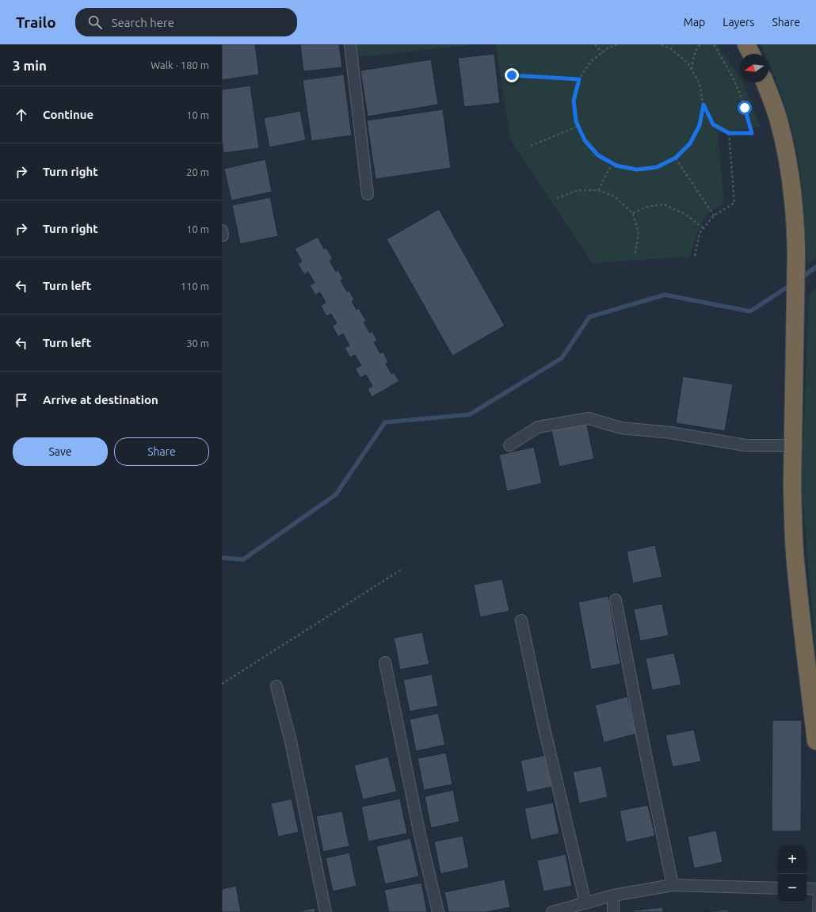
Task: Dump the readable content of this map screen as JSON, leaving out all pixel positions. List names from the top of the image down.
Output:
{
  "north": "left",
  "page": {
    "header": "Trailo",
    "search": "Search here",
    "nav": ["Map", "Layers", "Share"],
    "heading": ["3 min", "Walk · 180 m"],
    "list": [
      ["Continue", "10 m"],
      ["Turn right", "20 m"],
      ["Turn right", "10 m"],
      ["Turn left", "110 m"],
      ["Turn left", "30 m"],
      "Arrive at destination"
    ],
    "buttons": ["Save", "Share"],
    "map_buttons": ["+", "−"]
  }
}
